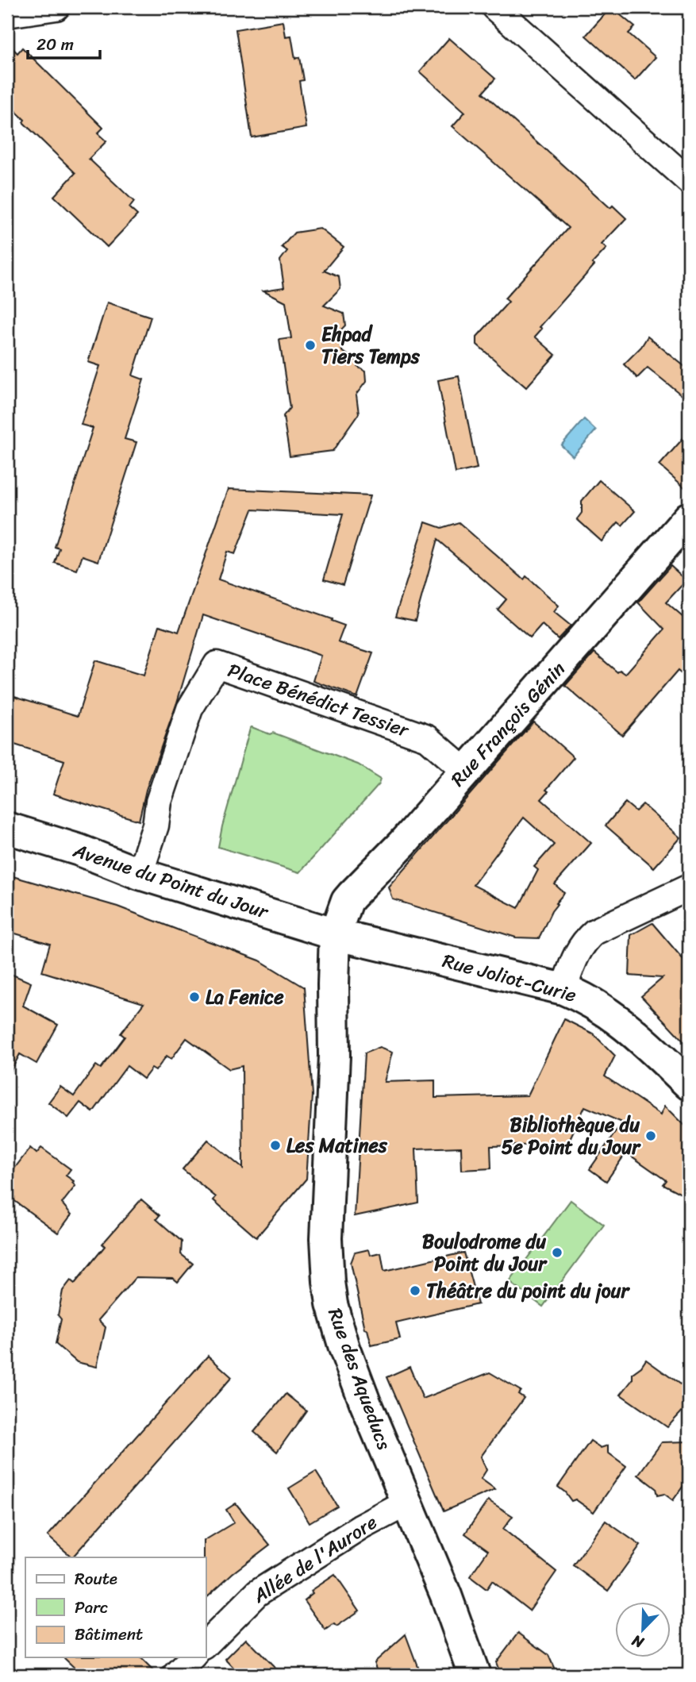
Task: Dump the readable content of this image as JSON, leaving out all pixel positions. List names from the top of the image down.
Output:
{
  "streets": {
    "main road": [
      "Rue François Génin",
      "Avenue du Point du Jour",
      "Rue Joliot-Curie",
      "Rue des Aqueducs"
    ],
    "street": ["Place Bénédict Tessier", "Allée de l'Aurore"]
  },
  "crossings": [
    ["Place Bénédict Tessier", "Rue François Génin"],
    ["Place Bénédict Tessier", "Avenue du Point du Jour"],
    ["Rue François Génin", "Avenue du Point du Jour"],
    ["Rue François Génin", "Rue Joliot-Curie"],
    ["Rue François Génin", "Rue des Aqueducs"],
    ["Avenue du Point du Jour", "Rue Joliot-Curie"],
    ["Avenue du Point du Jour", "Rue des Aqueducs"],
    ["Rue Joliot-Curie", "Rue des Aqueducs"],
    ["Rue des Aqueducs", "Allée de l'Aurore"]
  ],
  "places": [
    "Ehpad Tiers Temps",
    "La Fenice",
    "Bibliothèque du 5e Point du Jour",
    "Les Matines",
    "Boulodrome du Point du Jour",
    "Théâtre du point du jour"
  ],
  "legend": ["Route", "Parc", "Bâtiment"],
  "scale_bar": "20 m",
  "north": "bottom left"
}
